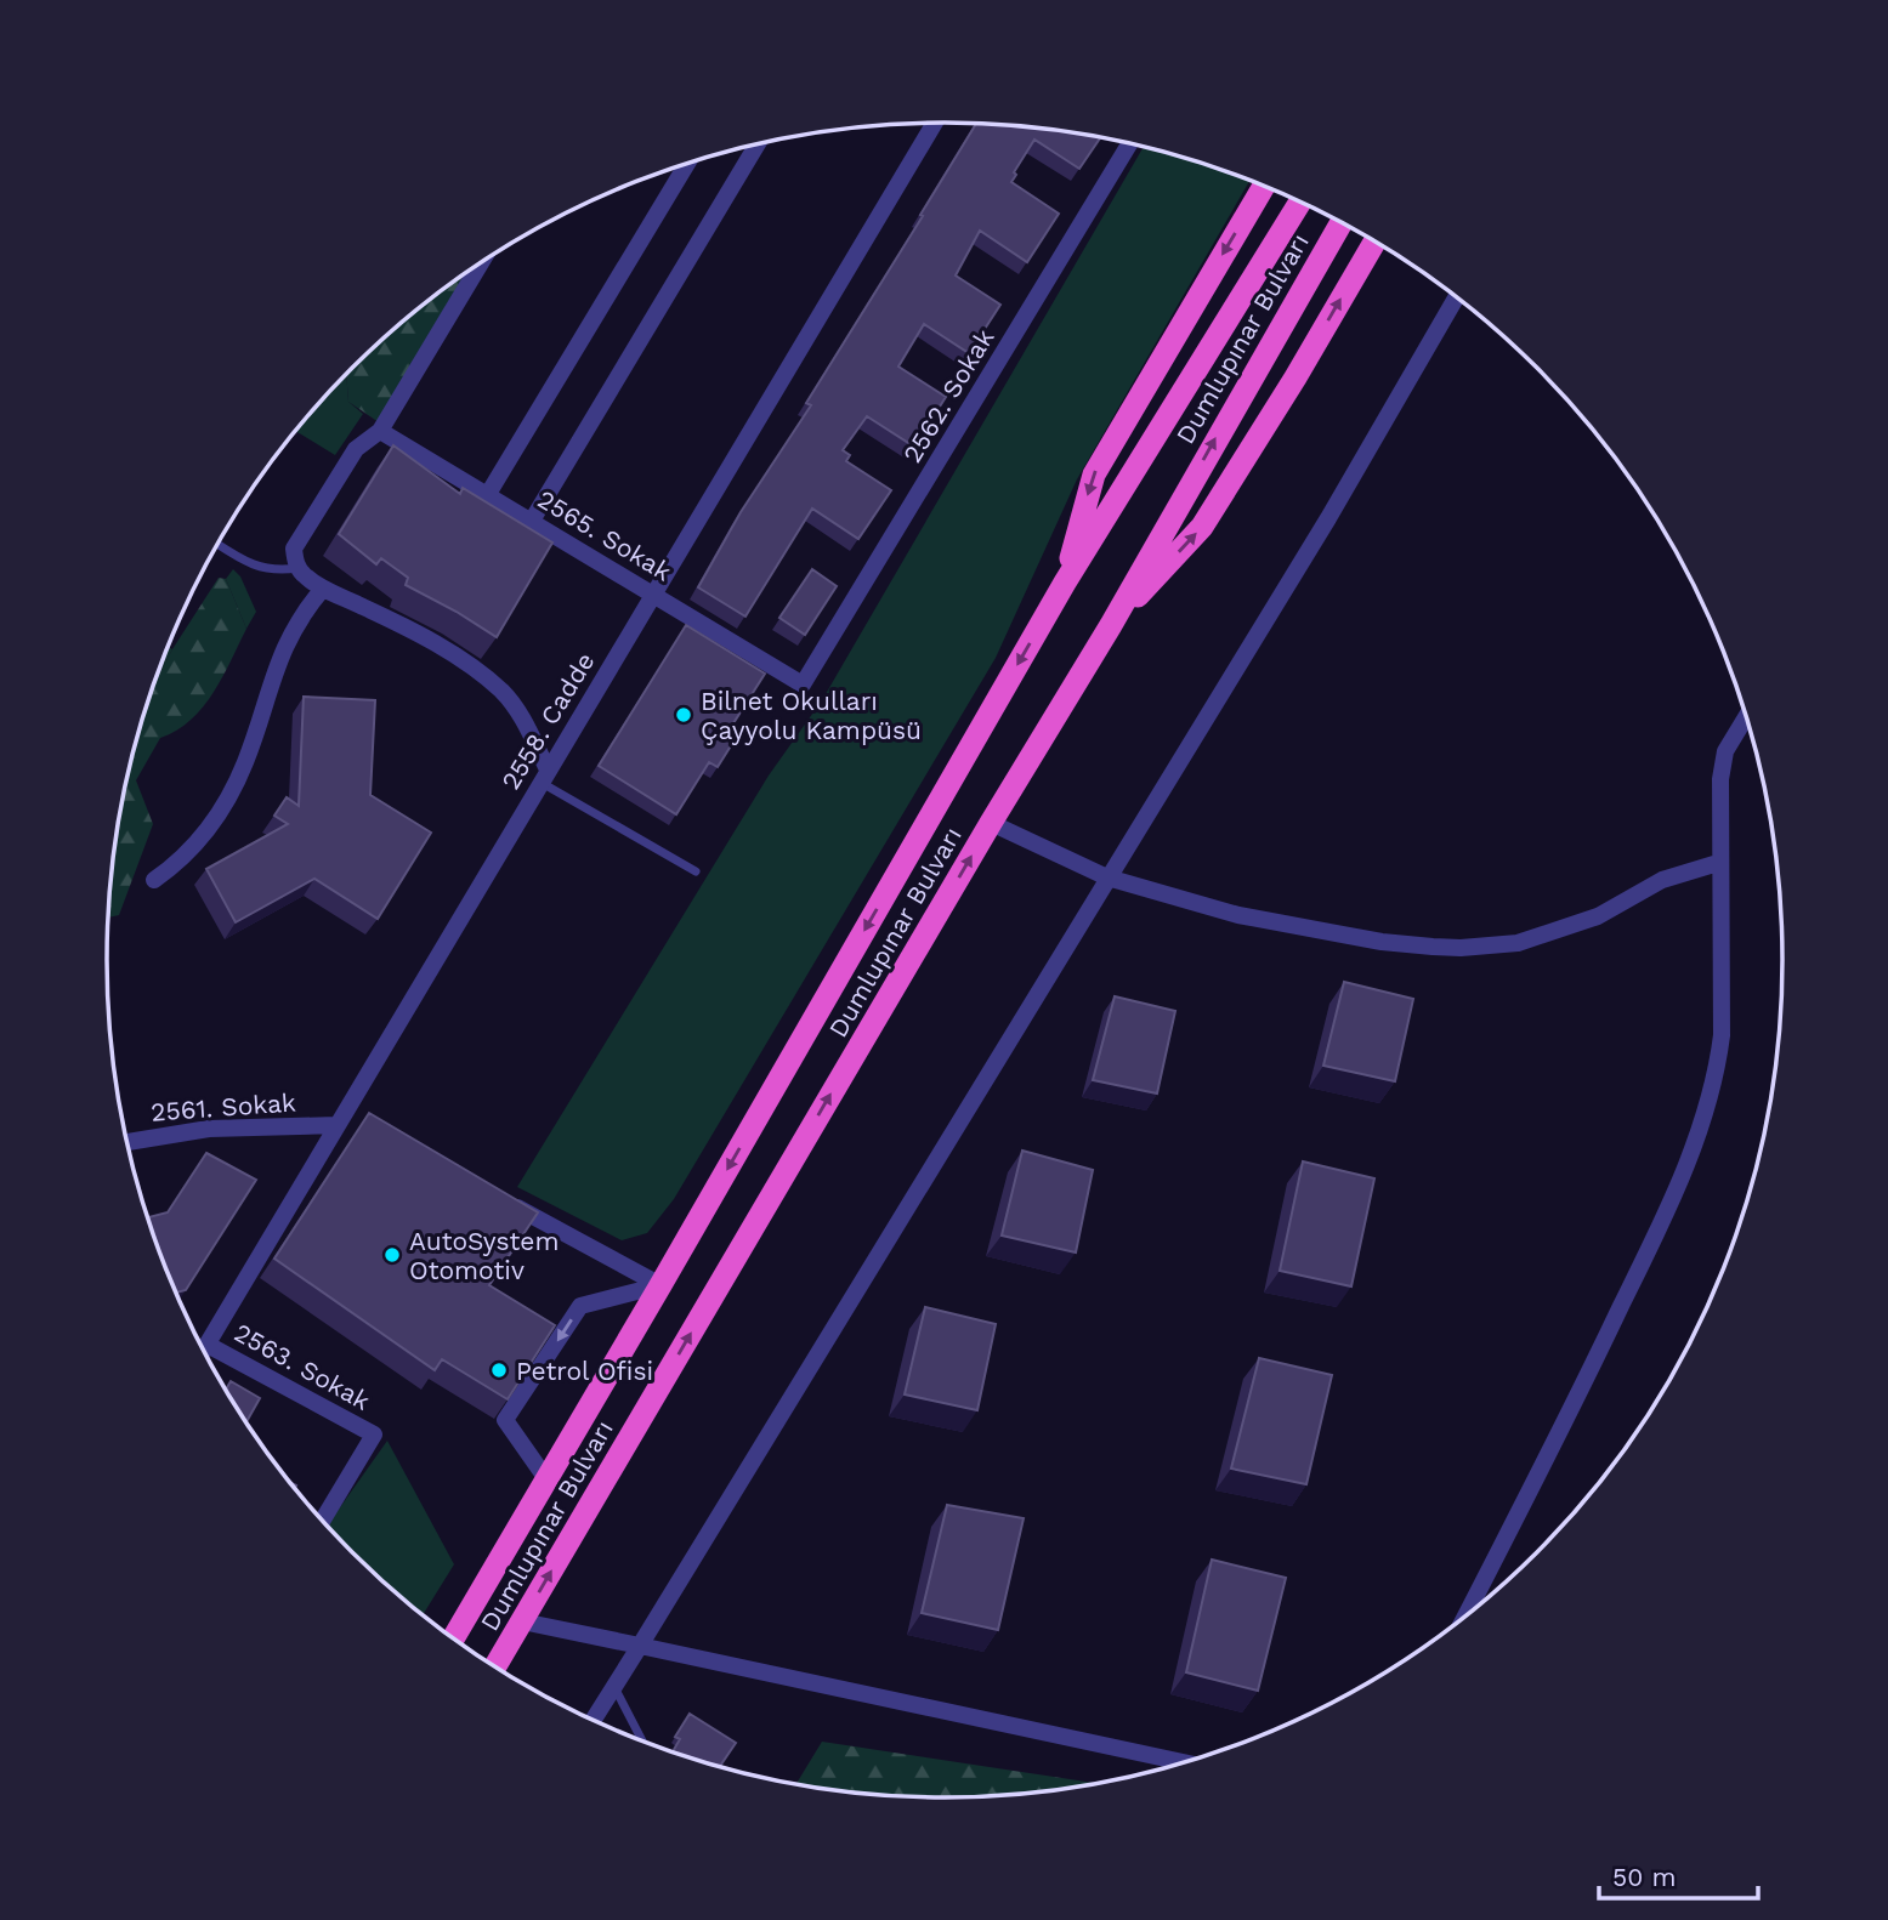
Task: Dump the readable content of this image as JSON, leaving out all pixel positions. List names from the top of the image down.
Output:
{
  "streets": {
    "highway": ["Dumlupınar Bulvarı"],
    "street": [
      "2562. Sokak",
      "2565. Sokak",
      "2558. Cadde",
      "2561. Sokak",
      "2563. Sokak"
    ]
  },
  "crossings": [
    ["2562. Sokak", "2565. Sokak"],
    ["2565. Sokak", "2558. Cadde"],
    ["2558. Cadde", "2561. Sokak"]
  ],
  "places": ["Bilnet Okulları Çayyolu Kampüsü", "AutoSystem Otomotiv", "Petrol Ofisi"],
  "scale_bar": "50 m"
}
